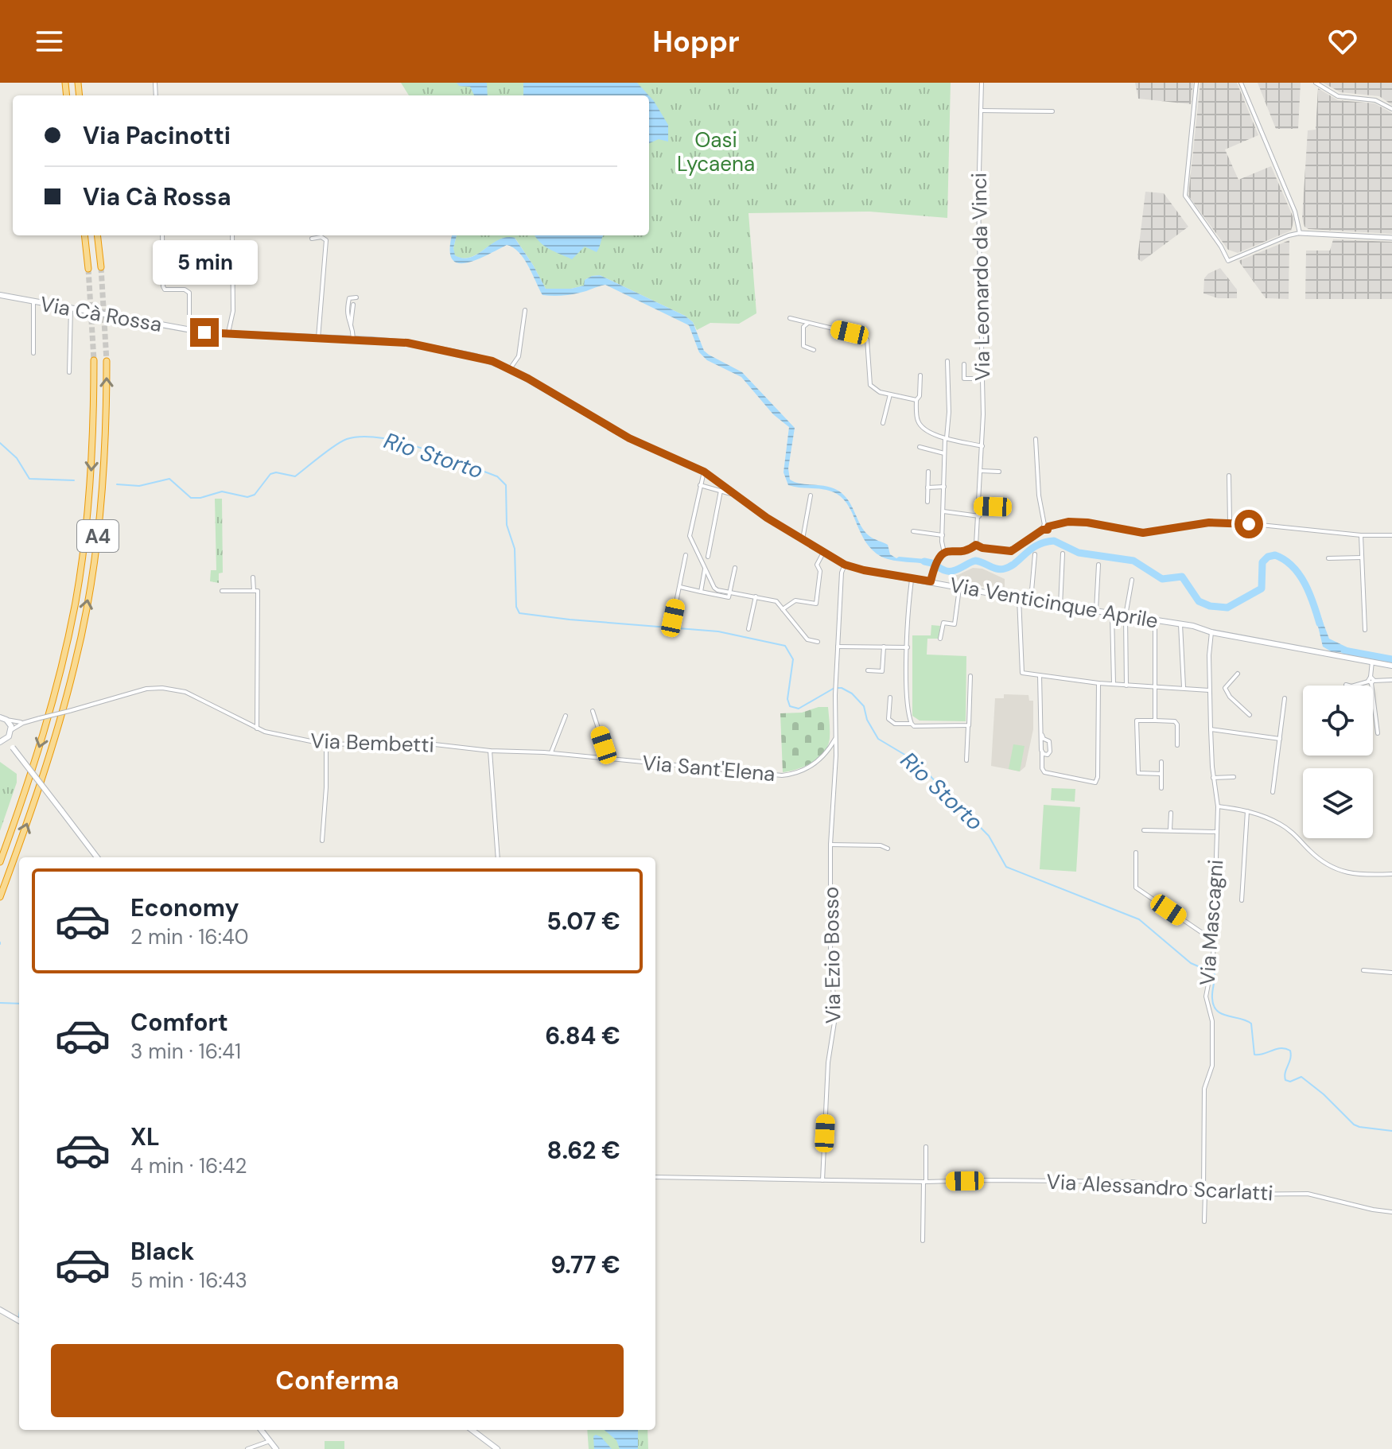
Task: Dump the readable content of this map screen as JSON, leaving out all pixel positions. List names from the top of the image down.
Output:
{
  "streets": {
    "highway": ["A4"],
    "main road": ["Via Cà Rossa", "Via Venticinque Aprile"],
    "street": [
      "Via Leonardo da Vinci",
      "Via Bembetti",
      "Via Sant'Elena",
      "Via Mascagni",
      "Via Ezio Bosso",
      "Via Alessandro Scarlatti"
    ]
  },
  "crossings": [
    ["Via Cà Rossa", "Via Venticinque Aprile"],
    ["Via Venticinque Aprile", "Via Mascagni"],
    ["Via Bembetti", "Via Sant'Elena"],
    ["Via Sant'Elena", "Via Ezio Bosso"],
    ["Via Mascagni", "Via Alessandro Scarlatti"],
    ["Via Ezio Bosso", "Via Alessandro Scarlatti"]
  ],
  "water": ["Rio Storto"],
  "parks": ["Oasi Lycaena"],
  "page": {
    "header": "Hoppr",
    "banner": ["Via Pacinotti", "Via Cà Rossa"],
    "bubble": "5 min",
    "list": [
      {
        "name": "Economy",
        "note": "2 min · 16:40",
        "value": "5.07 €"
      },
      {
        "name": "Comfort",
        "note": "3 min · 16:41",
        "value": "6.84 €"
      },
      {
        "name": "XL",
        "note": "4 min · 16:42",
        "value": "8.62 €"
      },
      {
        "name": "Black",
        "note": "5 min · 16:43",
        "value": "9.77 €"
      }
    ],
    "buttons": "Conferma"
  }
}
